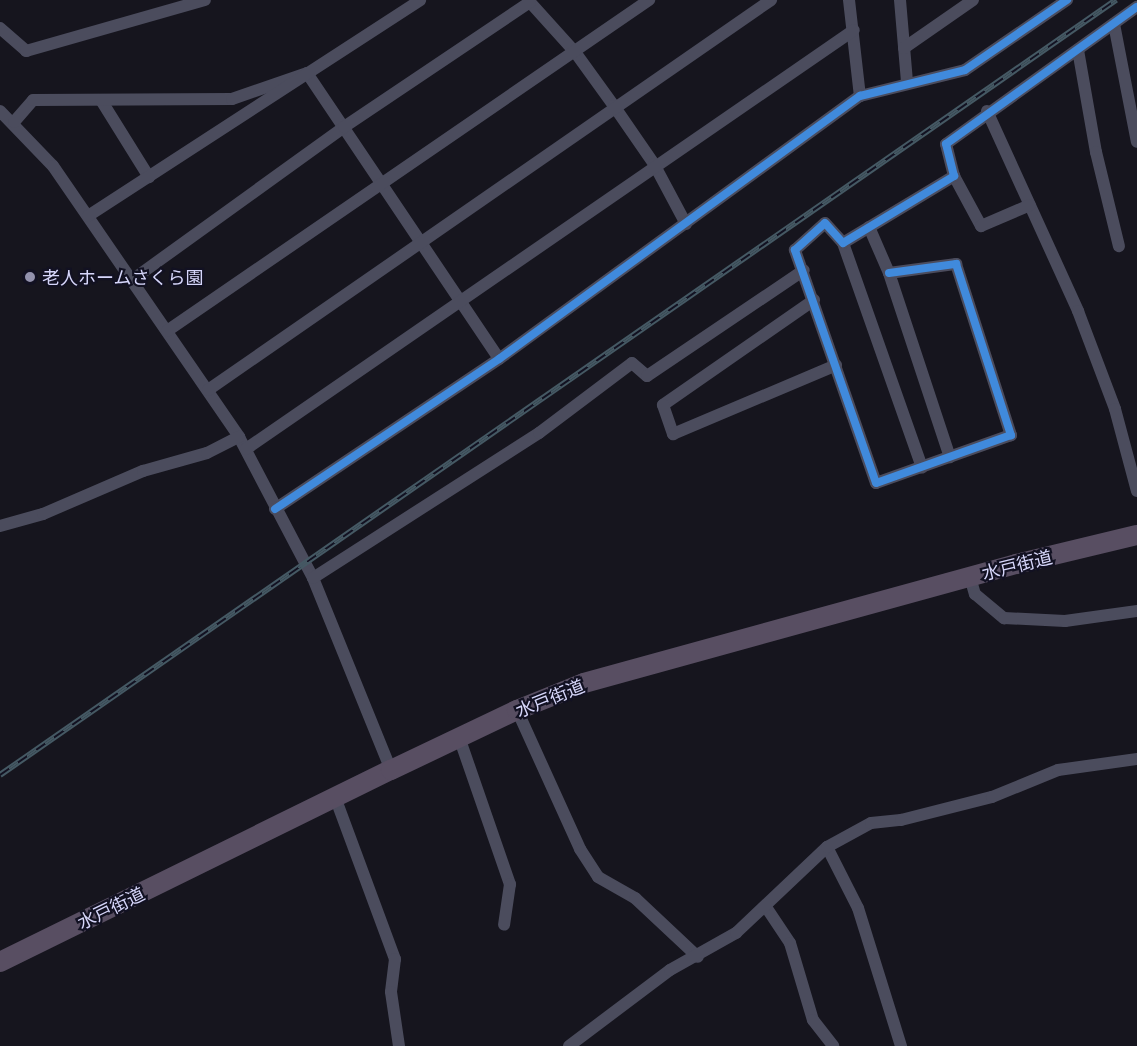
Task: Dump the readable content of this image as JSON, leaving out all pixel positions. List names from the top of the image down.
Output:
{
  "streets": {
    "highway": ["水戸街道"]
  },
  "places": ["老人ホームさくら園"]
}
